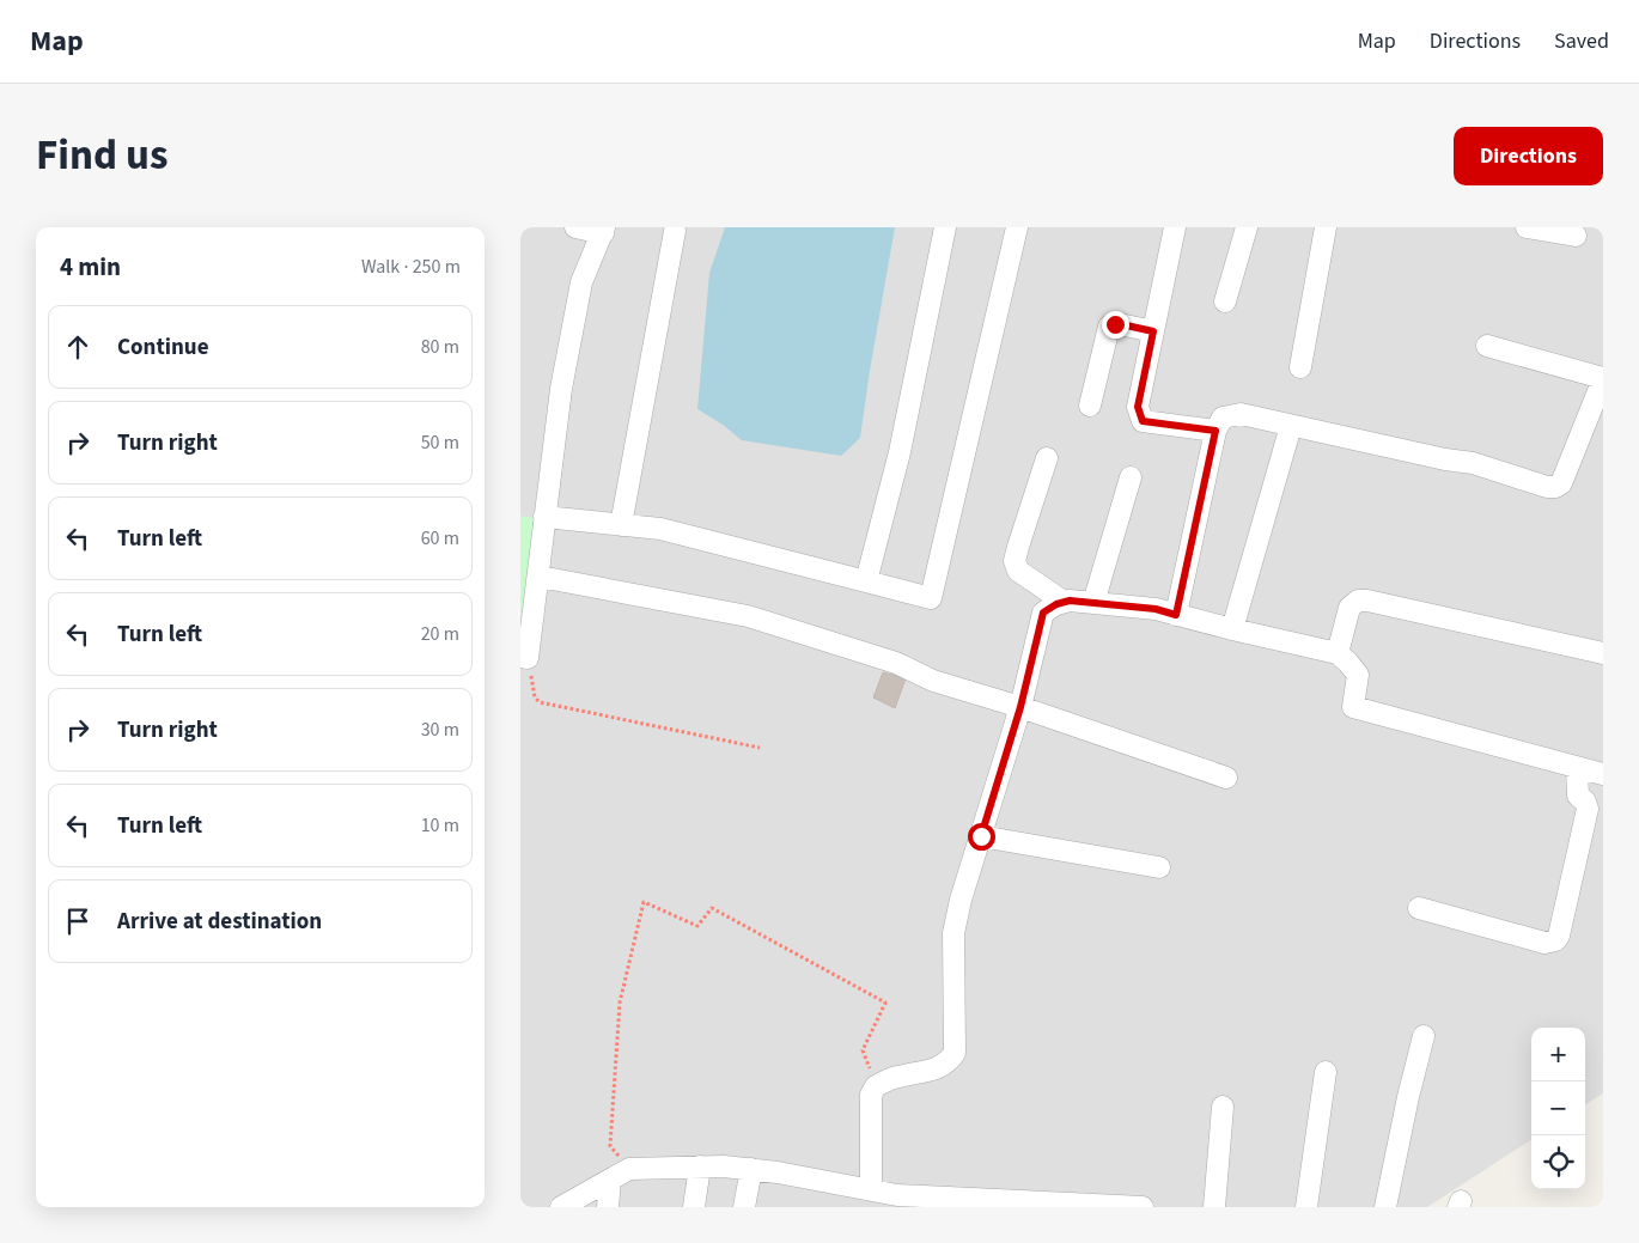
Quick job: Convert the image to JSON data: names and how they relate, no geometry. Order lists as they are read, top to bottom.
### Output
{
  "page": {
    "header": "Map",
    "nav": ["Map", "Directions", "Saved"],
    "title": "Find us",
    "buttons": "Directions",
    "heading": ["4 min", "Walk · 250 m"],
    "list": [
      ["Continue", "80 m"],
      ["Turn right", "50 m"],
      ["Turn left", "60 m"],
      ["Turn left", "20 m"],
      ["Turn right", "30 m"],
      ["Turn left", "10 m"],
      "Arrive at destination"
    ],
    "map_buttons": ["+", "−"]
  }
}
